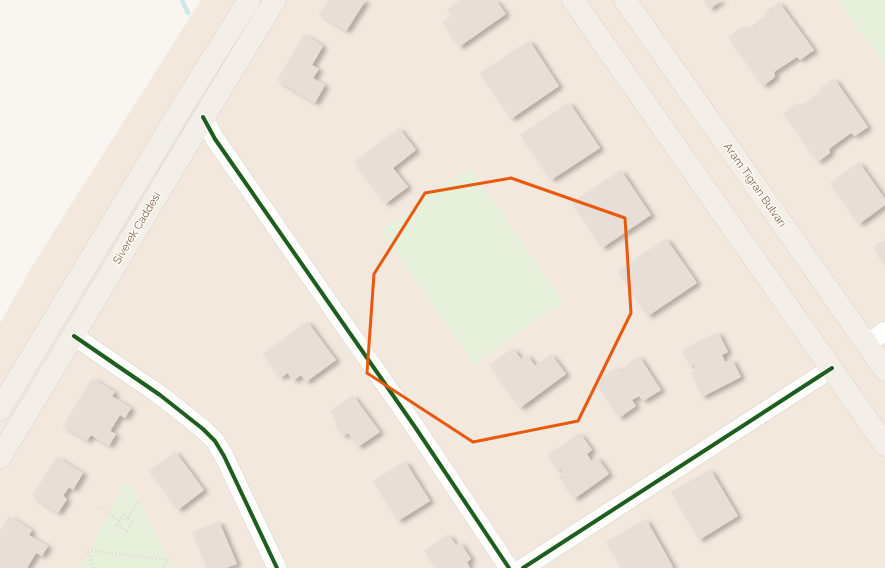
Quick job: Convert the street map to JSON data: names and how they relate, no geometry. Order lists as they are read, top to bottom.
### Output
{
  "streets": {
    "main road": ["Aram Tigran Bulvarı", "Siverek Caddesi"]
  }
}
